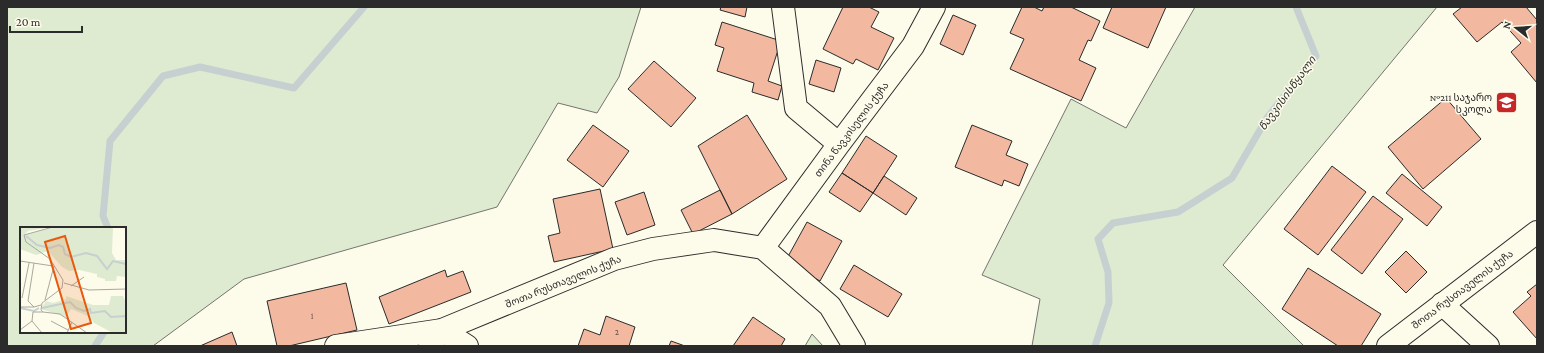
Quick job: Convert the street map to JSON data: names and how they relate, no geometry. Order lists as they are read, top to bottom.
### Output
{
  "streets": {
    "street": ["თინა წავკისელის ქუჩა", "შოთა რუსთაველის ქუჩა"]
  },
  "crossings": [
    ["თინა წავკისელის ქუჩა", "შოთა რუსთაველის ქუჩა"]
  ],
  "water": ["წავკისისწყალი"],
  "places": {
    "school or university": ["№211 საჯარო სკოლა"]
  },
  "house_numbers": ["1", "2"],
  "scale_bar": "20 m",
  "north": "left"
}
